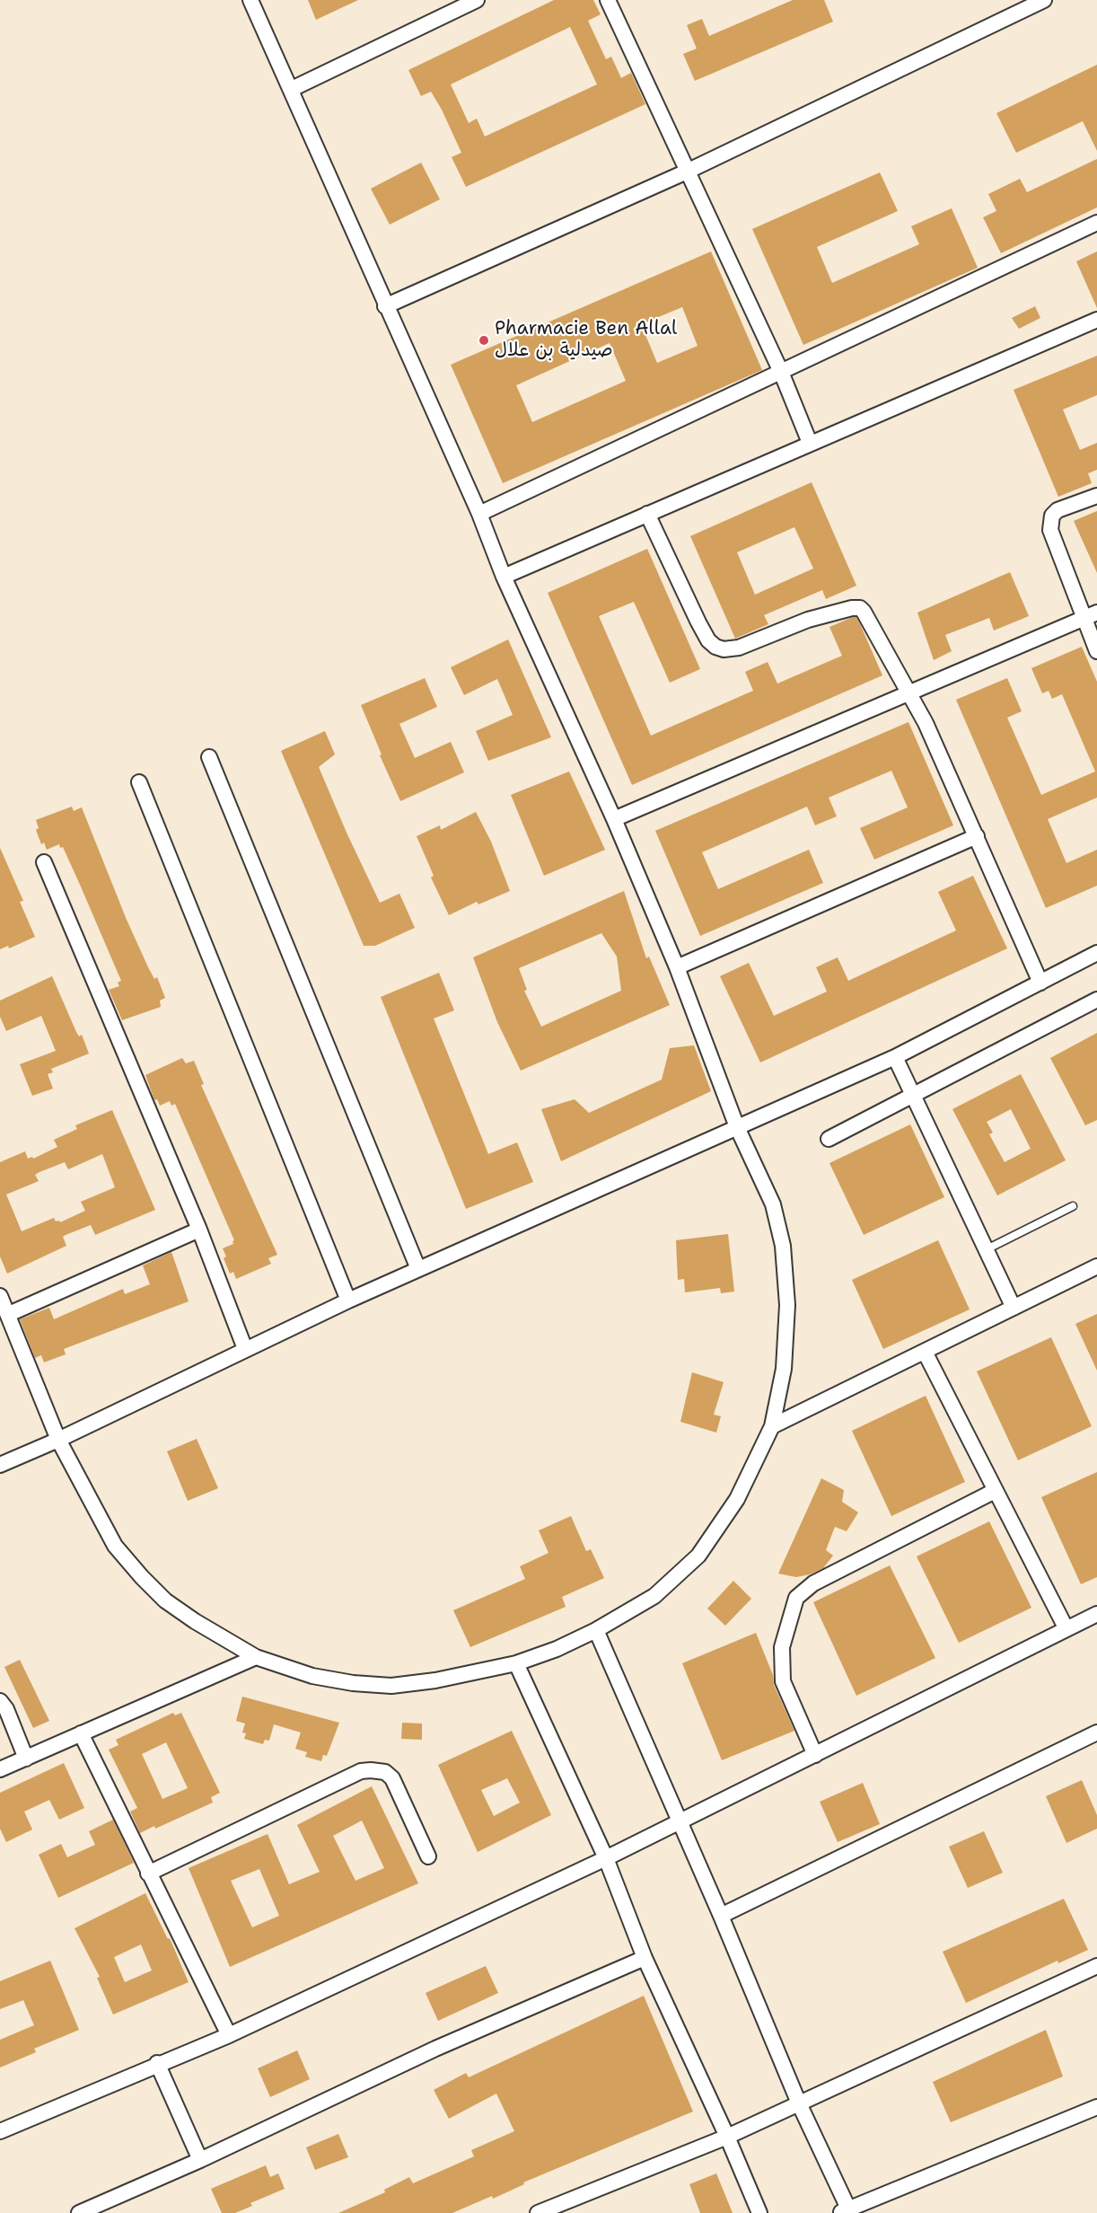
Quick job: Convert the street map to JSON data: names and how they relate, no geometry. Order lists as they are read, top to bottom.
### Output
{
  "places": ["Pharmacie Ben Allal صيدلية بن علال"]
}
